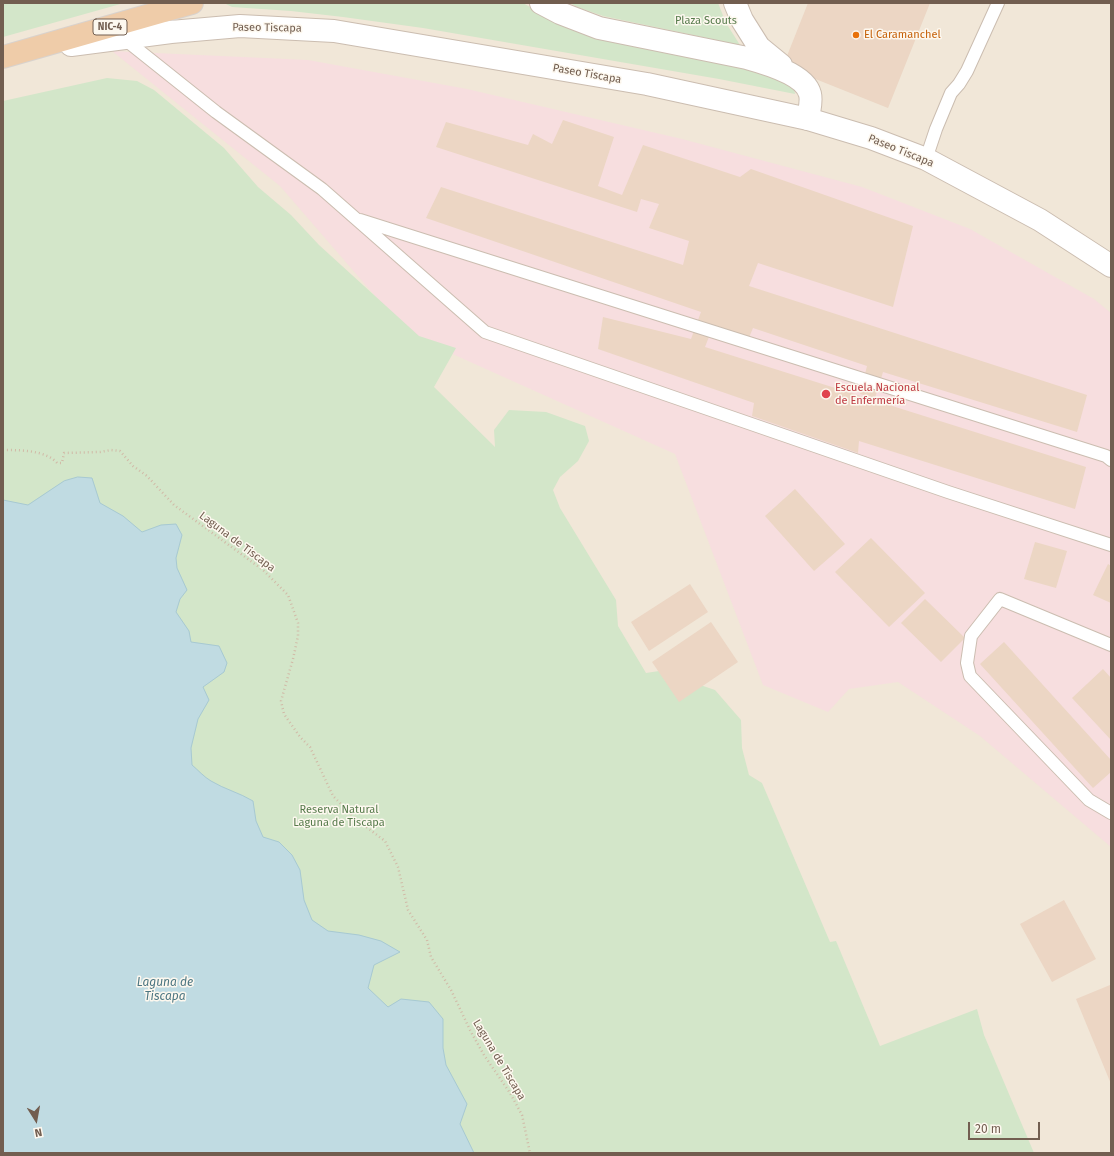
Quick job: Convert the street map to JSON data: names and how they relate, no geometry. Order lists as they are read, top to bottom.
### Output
{
  "streets": {
    "highway": ["NIC-4"],
    "street": ["Paseo Tiscapa"],
    "path": ["Laguna de Tiscapa"]
  },
  "crossings": [
    ["NIC-4", "Paseo Tiscapa"]
  ],
  "water": ["Laguna de Tiscapa"],
  "parks": ["Plaza Scouts", "Reserva Natural Laguna de Tiscapa"],
  "places": ["El Caramanchel", "Escuela Nacional de Enfermería"],
  "scale_bar": "20 m",
  "north": "bottom"
}
